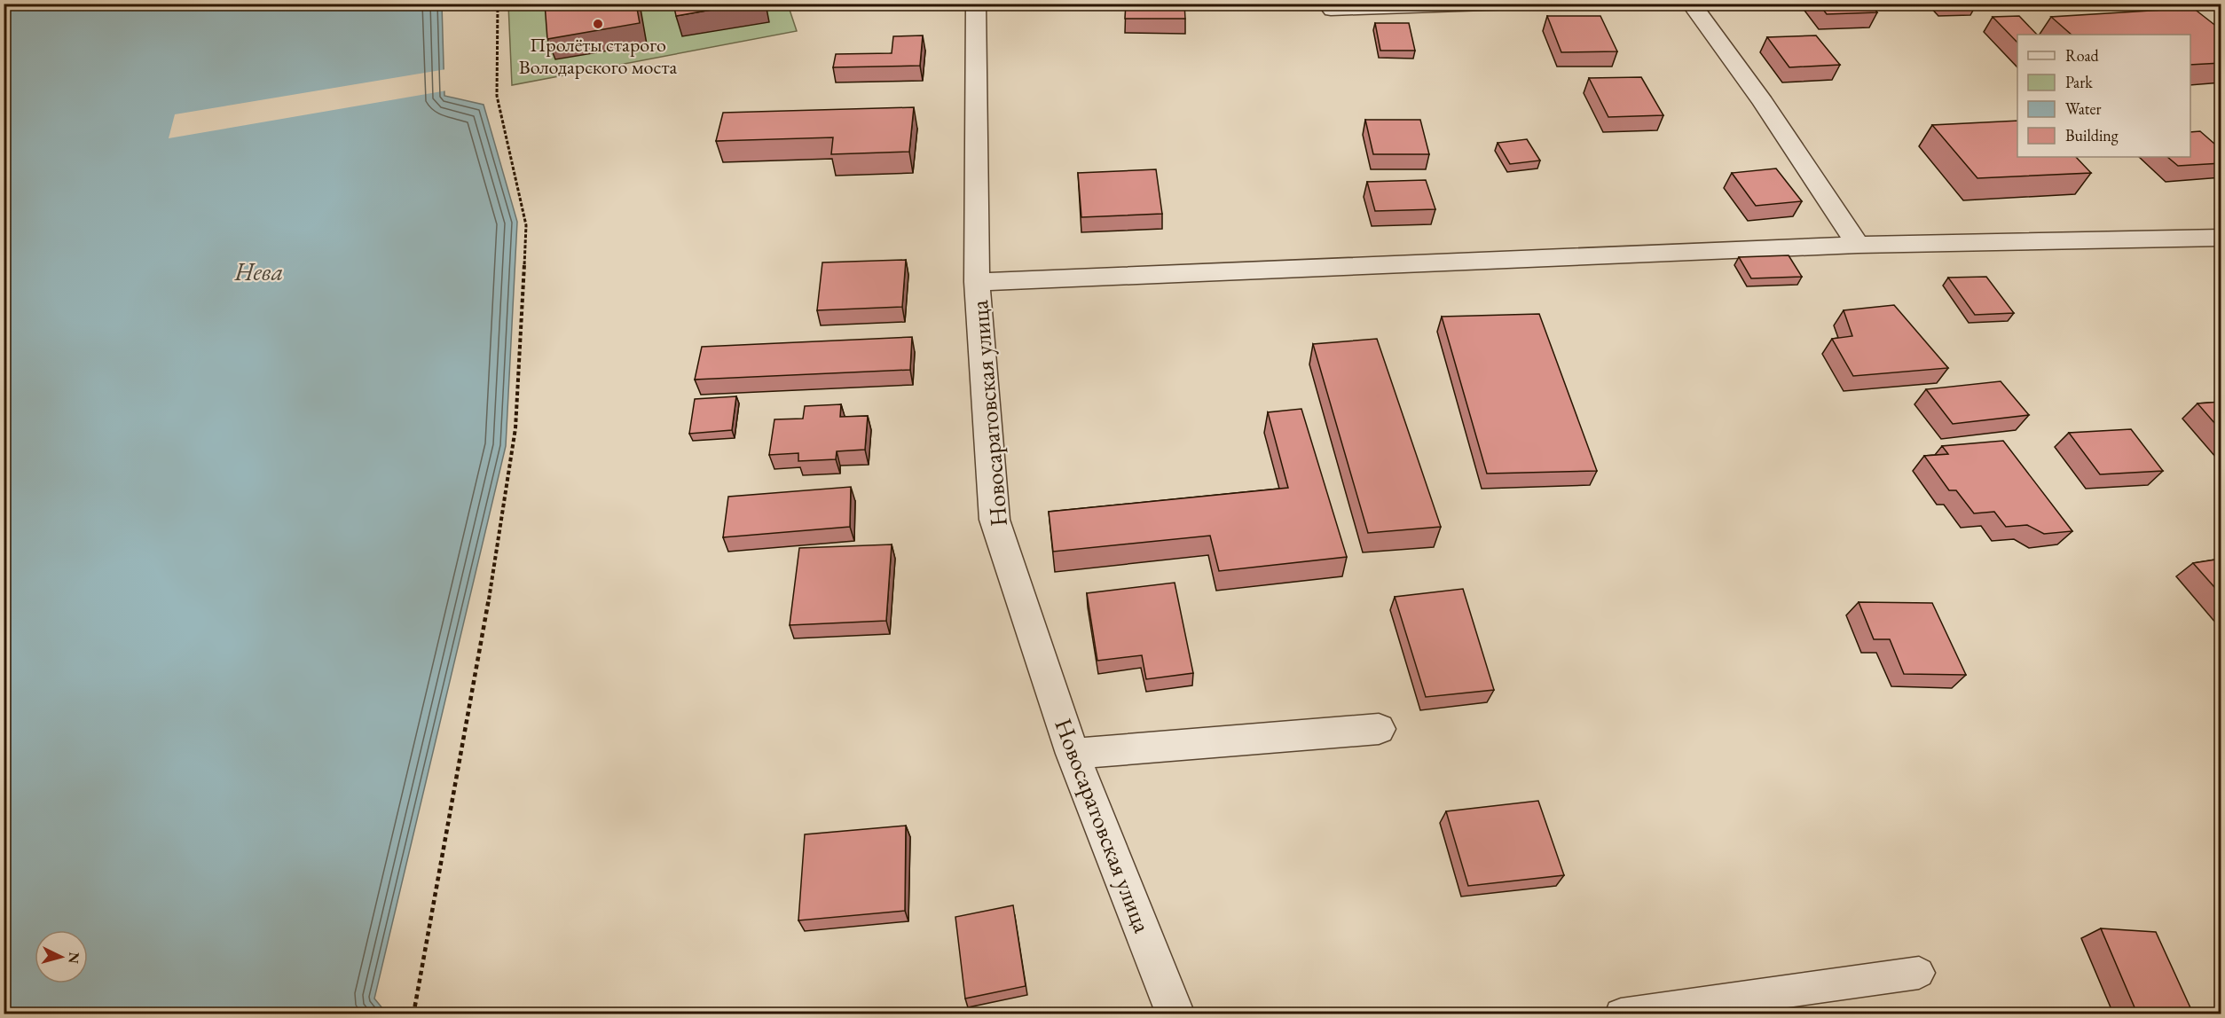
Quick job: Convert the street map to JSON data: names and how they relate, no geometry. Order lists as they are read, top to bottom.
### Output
{
  "streets": {
    "street": ["Новосаратовская улица"]
  },
  "water": ["Нева"],
  "places": ["Пролёты старого Володарского моста"],
  "legend": [
    "Road",
    "Park",
    "Water",
    "Building"
  ],
  "north": "right"
}
